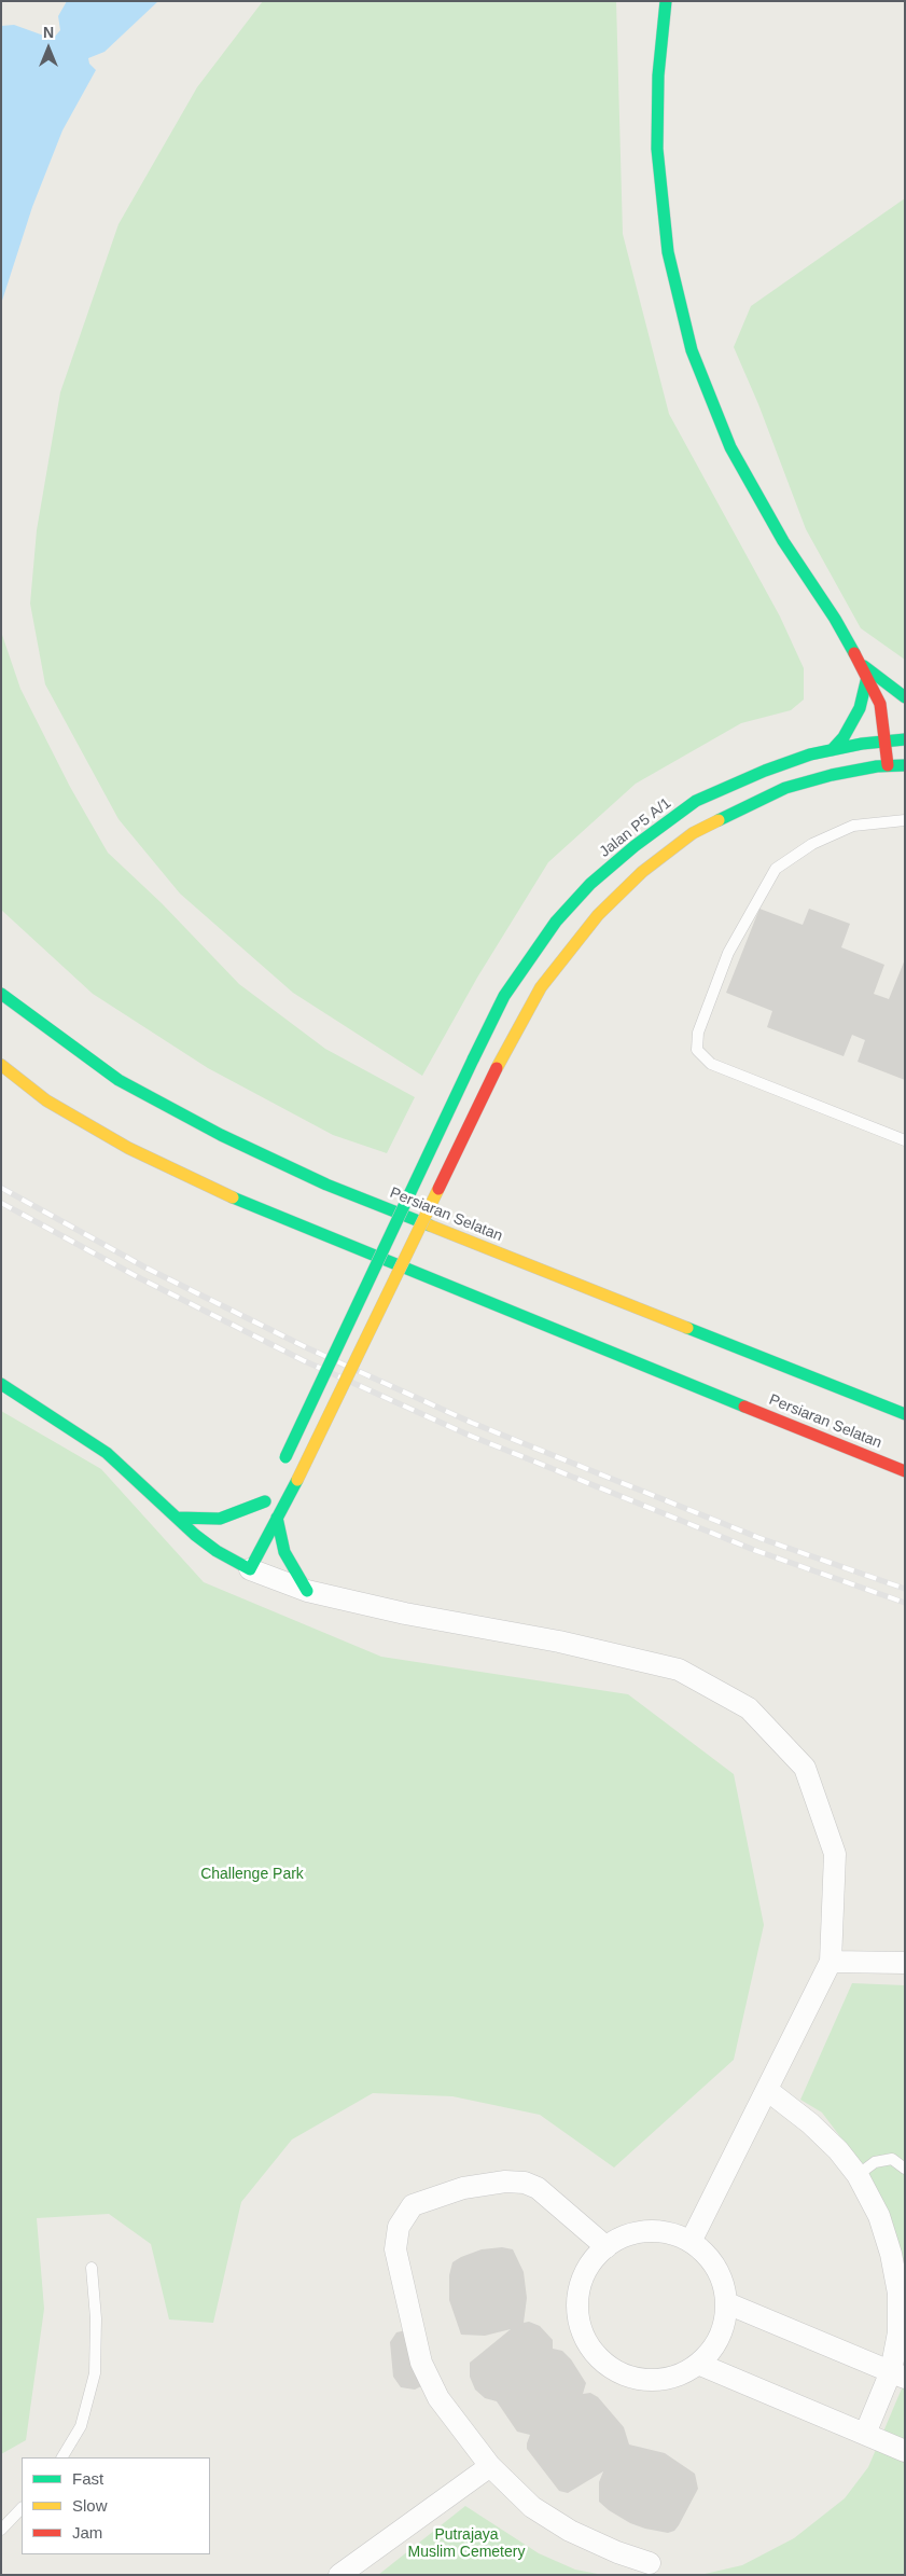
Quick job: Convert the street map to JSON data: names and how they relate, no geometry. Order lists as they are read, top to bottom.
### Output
{
  "streets": {
    "street": ["Jalan P5 A/1", "Persiaran Selatan"]
  },
  "parks": ["Challenge Park", "Putrajaya Muslim Cemetery"],
  "legend": ["Fast", "Slow", "Jam"],
  "north": "top"
}
